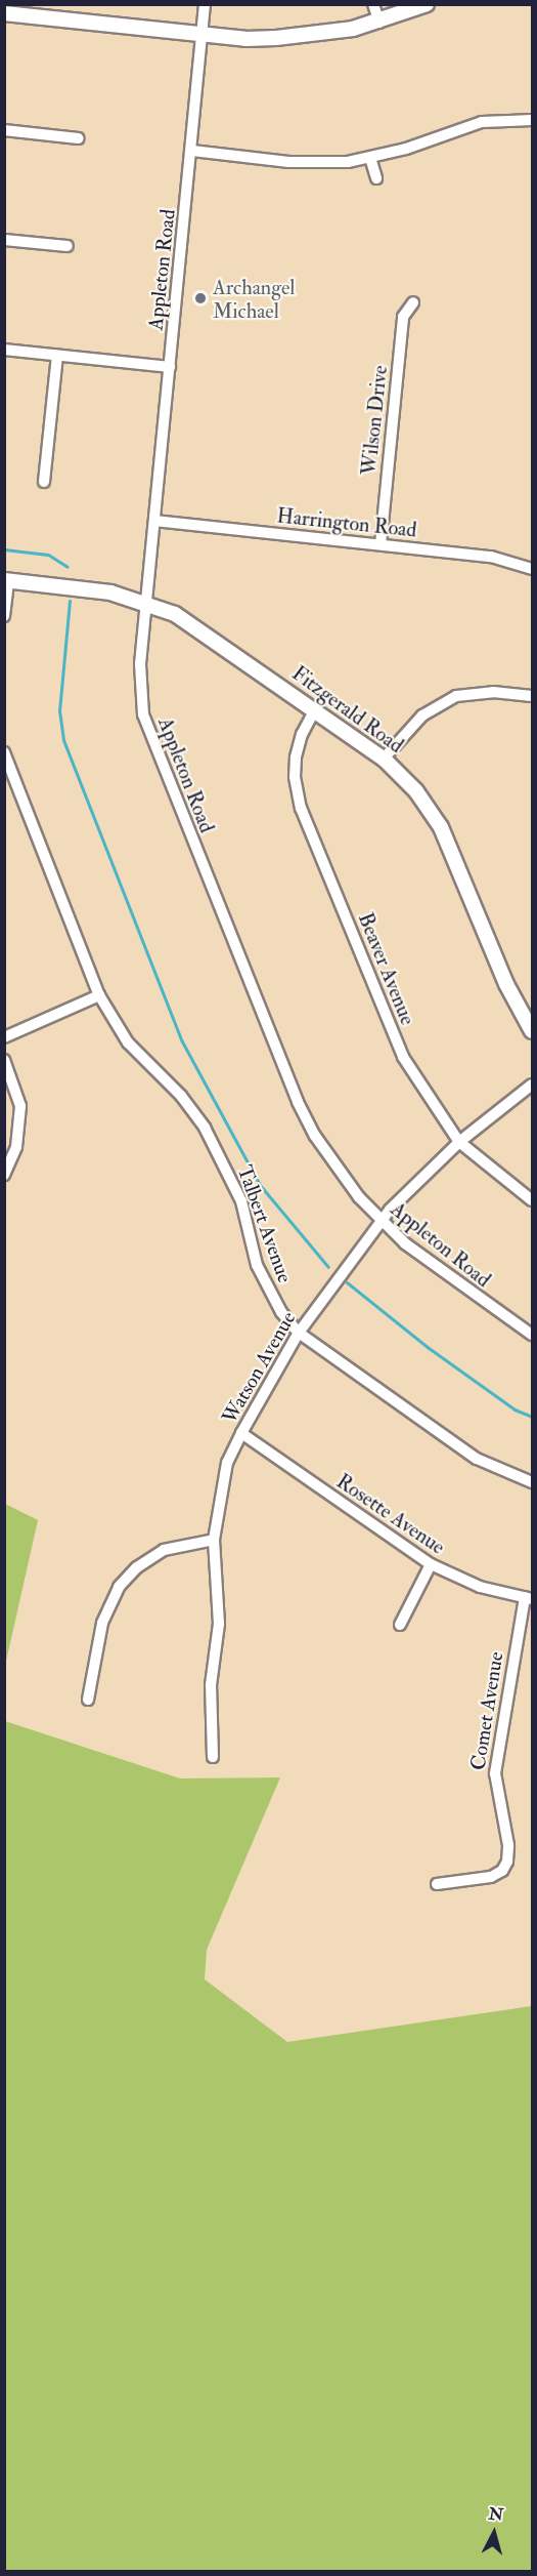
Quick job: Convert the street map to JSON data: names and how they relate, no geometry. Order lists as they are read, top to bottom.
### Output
{
  "streets": {
    "main road": ["Fitzgerald Road"],
    "street": [
      "Appleton Road",
      "Wilson Drive",
      "Harrington Road",
      "Beaver Avenue",
      "Talbert Avenue",
      "Watson Avenue",
      "Rosette Avenue",
      "Comet Avenue"
    ]
  },
  "crossings": [
    ["Appleton Road", "Harrington Road"],
    ["Appleton Road", "Fitzgerald Road"],
    ["Appleton Road", "Watson Avenue"],
    ["Wilson Drive", "Harrington Road"],
    ["Fitzgerald Road", "Beaver Avenue"],
    ["Beaver Avenue", "Watson Avenue"],
    ["Talbert Avenue", "Watson Avenue"],
    ["Watson Avenue", "Rosette Avenue"],
    ["Rosette Avenue", "Comet Avenue"]
  ],
  "places": ["Archangel Michael"],
  "north": "top"
}
